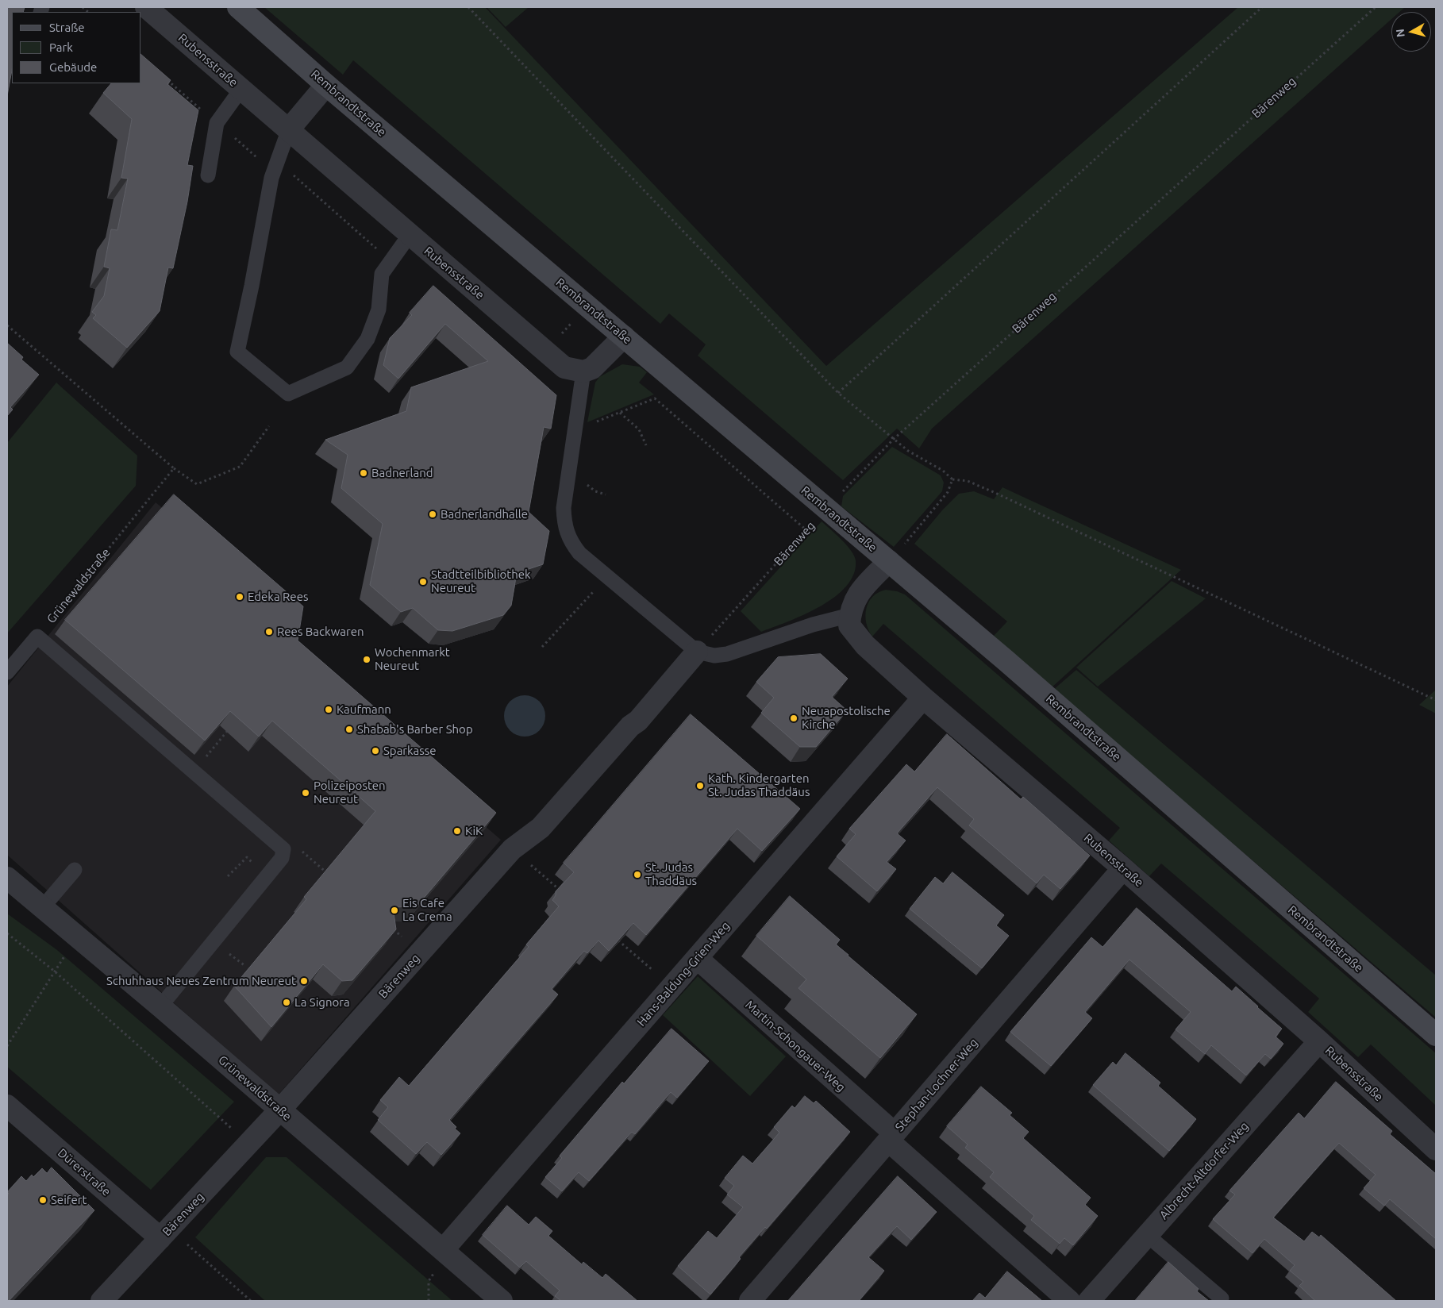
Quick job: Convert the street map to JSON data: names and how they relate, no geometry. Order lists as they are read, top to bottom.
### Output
{
  "streets": {
    "street": [
      "Rubensstraße",
      "Bärenweg",
      "Rembrandtstraße",
      "Grünewaldstraße",
      "Hans-Baldung-Grien-Weg",
      "Martin-Schongauer-Weg",
      "Stephan-Lochner-Weg",
      "Albrecht-Altdorfer-Weg",
      "Dürerstraße"
    ]
  },
  "crossings": [
    ["Rubensstraße", "Hans-Baldung-Grien-Weg"],
    ["Rubensstraße", "Stephan-Lochner-Weg"],
    ["Rubensstraße", "Albrecht-Altdorfer-Weg"],
    ["Bärenweg", "Rembrandtstraße"],
    ["Bärenweg", "Grünewaldstraße"],
    ["Bärenweg", "Dürerstraße"],
    ["Grünewaldstraße", "Hans-Baldung-Grien-Weg"],
    ["Hans-Baldung-Grien-Weg", "Martin-Schongauer-Weg"],
    ["Martin-Schongauer-Weg", "Stephan-Lochner-Weg"]
  ],
  "places": [
    "Badnerland",
    "Badnerlandhalle",
    "Stadtteilbibliothek Neureut",
    "Edeka Rees",
    "Rees Backwaren",
    "Wochenmarkt Neureut",
    "Kaufmann",
    "Neuapostolische Kirche",
    "Shabab's Barber Shop",
    "Sparkasse",
    "Kath. Kindergarten St. Judas Thaddäus",
    "Polizeiposten Neureut",
    "KiK",
    "St. Judas Thaddäus",
    "Eis Cafe La Crema",
    "Schuhhaus Neues Zentrum Neureut",
    "La Signora",
    "Seifert"
  ],
  "legend": ["Straße", "Park", "Gebäude"],
  "north": "left"
}
